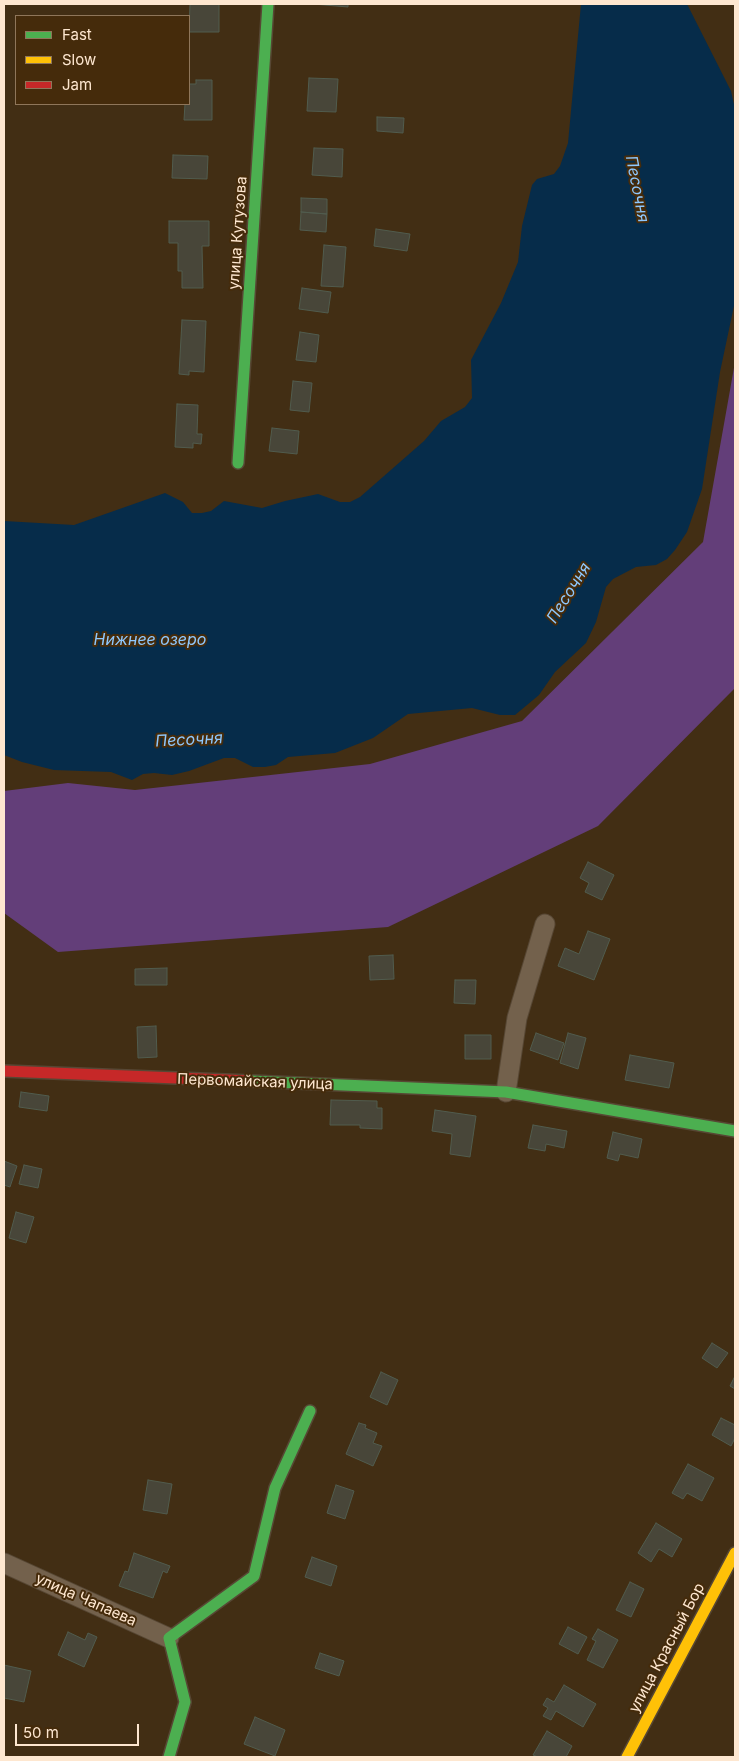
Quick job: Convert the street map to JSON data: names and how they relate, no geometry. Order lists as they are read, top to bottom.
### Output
{
  "streets": {
    "street": [
      "улица Кутузова",
      "Первомайская улица",
      "улица Чапаева",
      "улица Красный Бор"
    ]
  },
  "water": ["Песочня", "Нижнее озеро"],
  "legend": ["Fast", "Slow", "Jam"],
  "scale_bar": "50 m"
}
